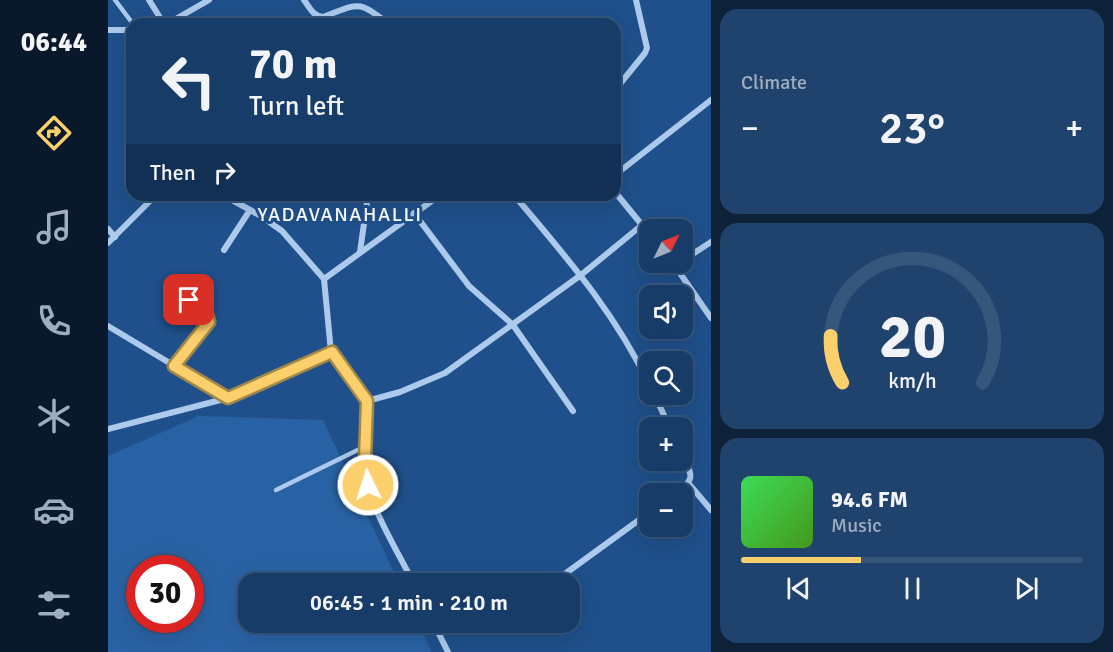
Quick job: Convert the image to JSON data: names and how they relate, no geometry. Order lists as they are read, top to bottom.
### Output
{
  "districts": ["YADAVANAHALLI"],
  "north": "top right",
  "page": {
    "tabs": "06:44",
    "tile": "Climate",
    "turn": ["70 m", "Turn left"],
    "heat": ["−", "23°", "+"],
    "then": "Then",
    "map_buttons": ["+", "−"],
    "song": ["94.6 FM", "Music"],
    "limit": "30",
    "trip": "06:45 · 1 min · 210 m",
    "gauge": ["20", "km/h"]
  }
}
